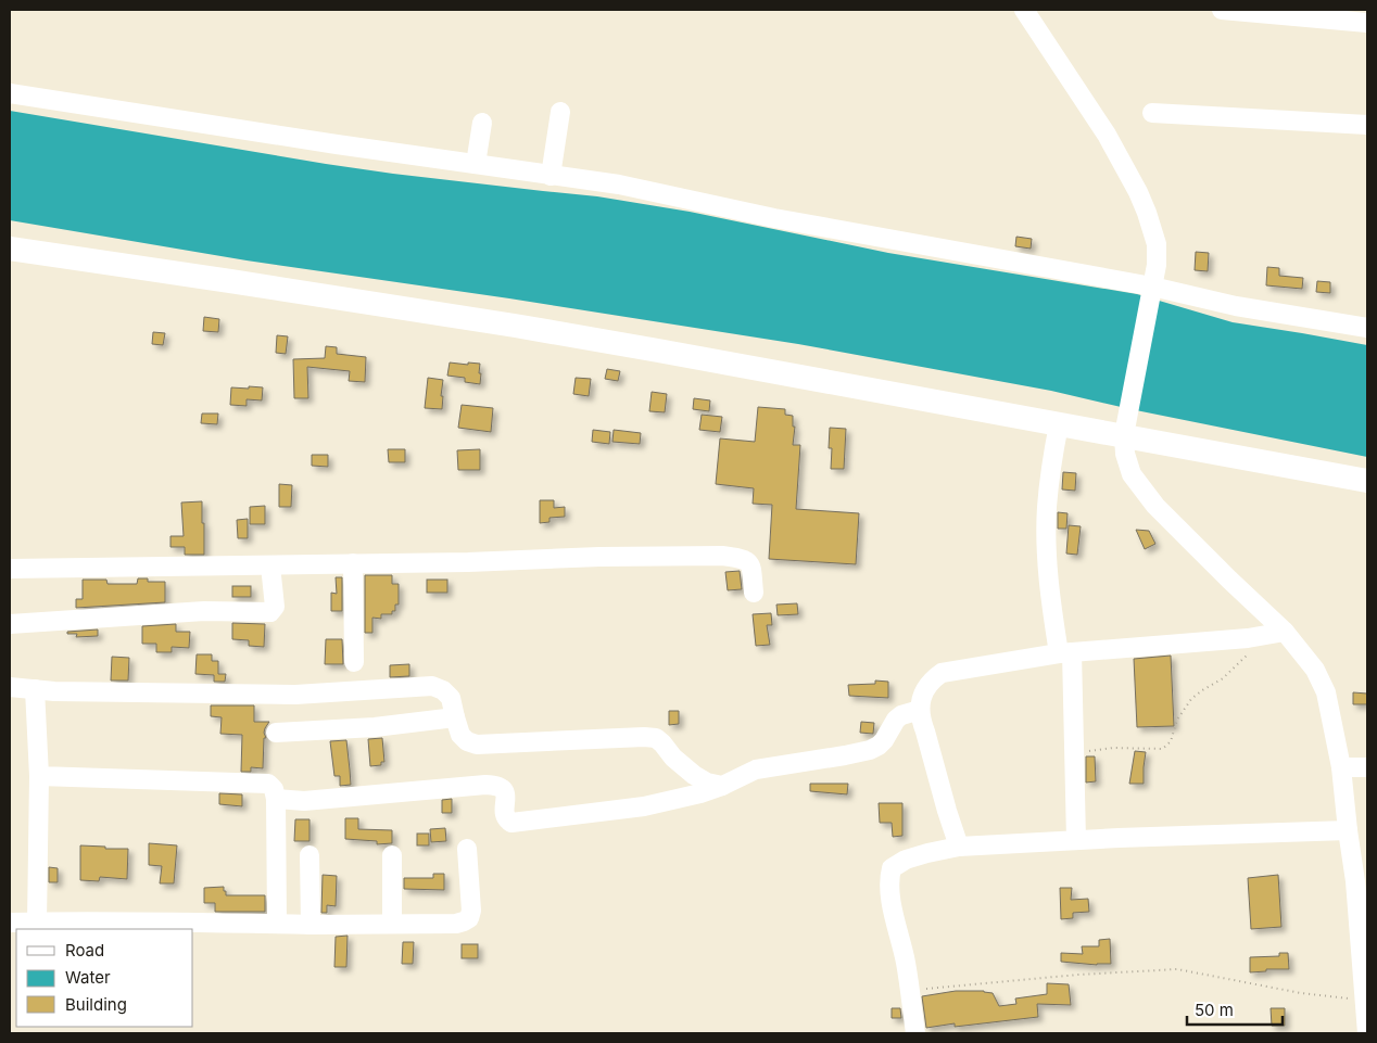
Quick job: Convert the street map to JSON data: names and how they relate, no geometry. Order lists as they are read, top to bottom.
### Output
{
  "legend": ["Road", "Water", "Building"],
  "scale_bar": "50 m"
}
